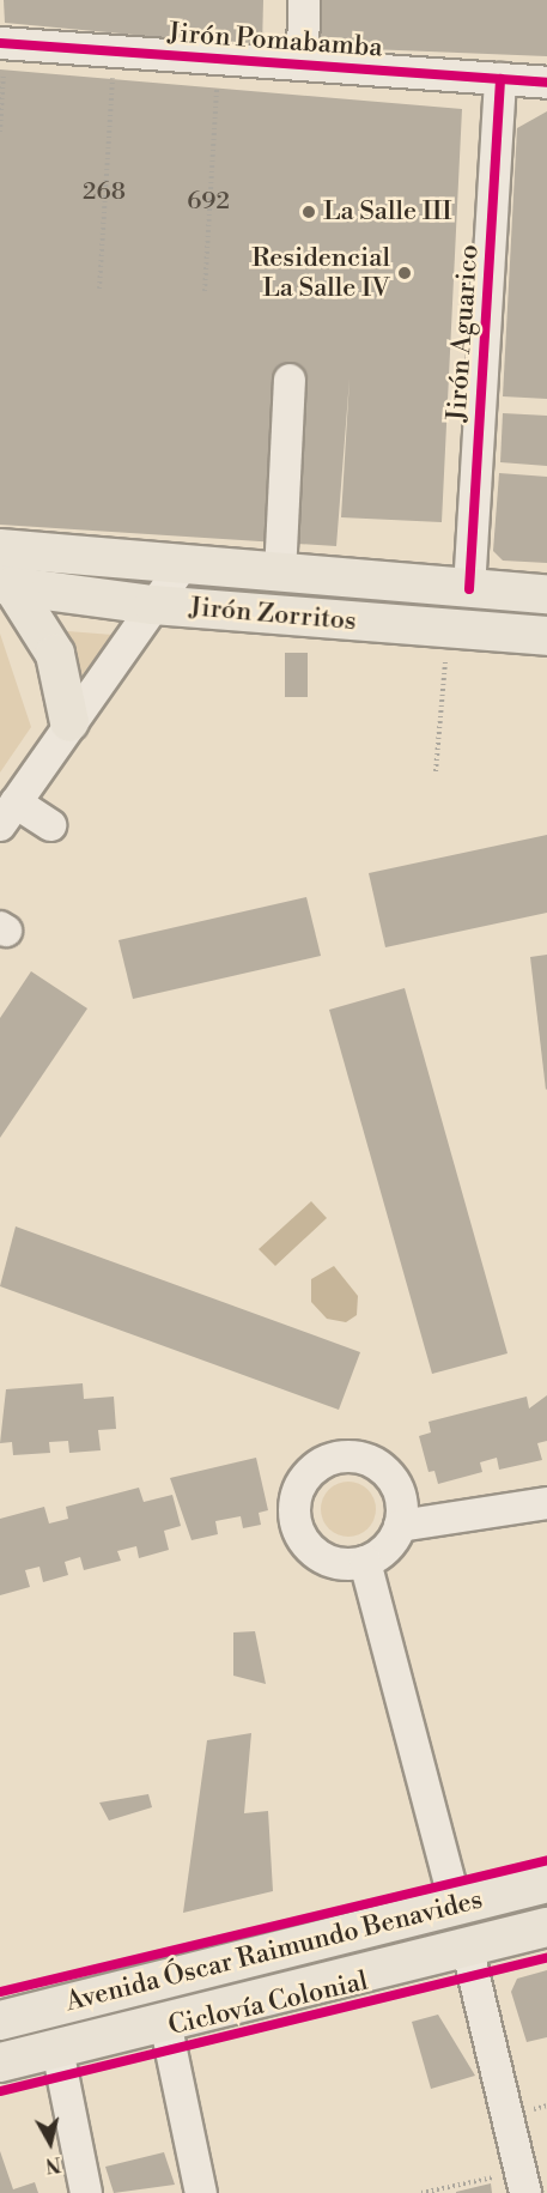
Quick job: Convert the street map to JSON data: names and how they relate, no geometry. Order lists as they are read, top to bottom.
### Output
{
  "streets": {
    "main road": ["Jirón Zorritos", "Avenida Óscar Raimundo Benavides"],
    "street": ["Jirón Pomabamba", "Jirón Aguarico"],
    "cycle path": ["Ciclovía Colonial"]
  },
  "crossings": [
    ["Jirón Pomabamba", "Jirón Aguarico"],
    ["Jirón Aguarico", "Jirón Zorritos"]
  ],
  "places": ["La Salle III", "Residencial La Salle IV"],
  "house_numbers": ["268", "692"],
  "north": "bottom"
}
